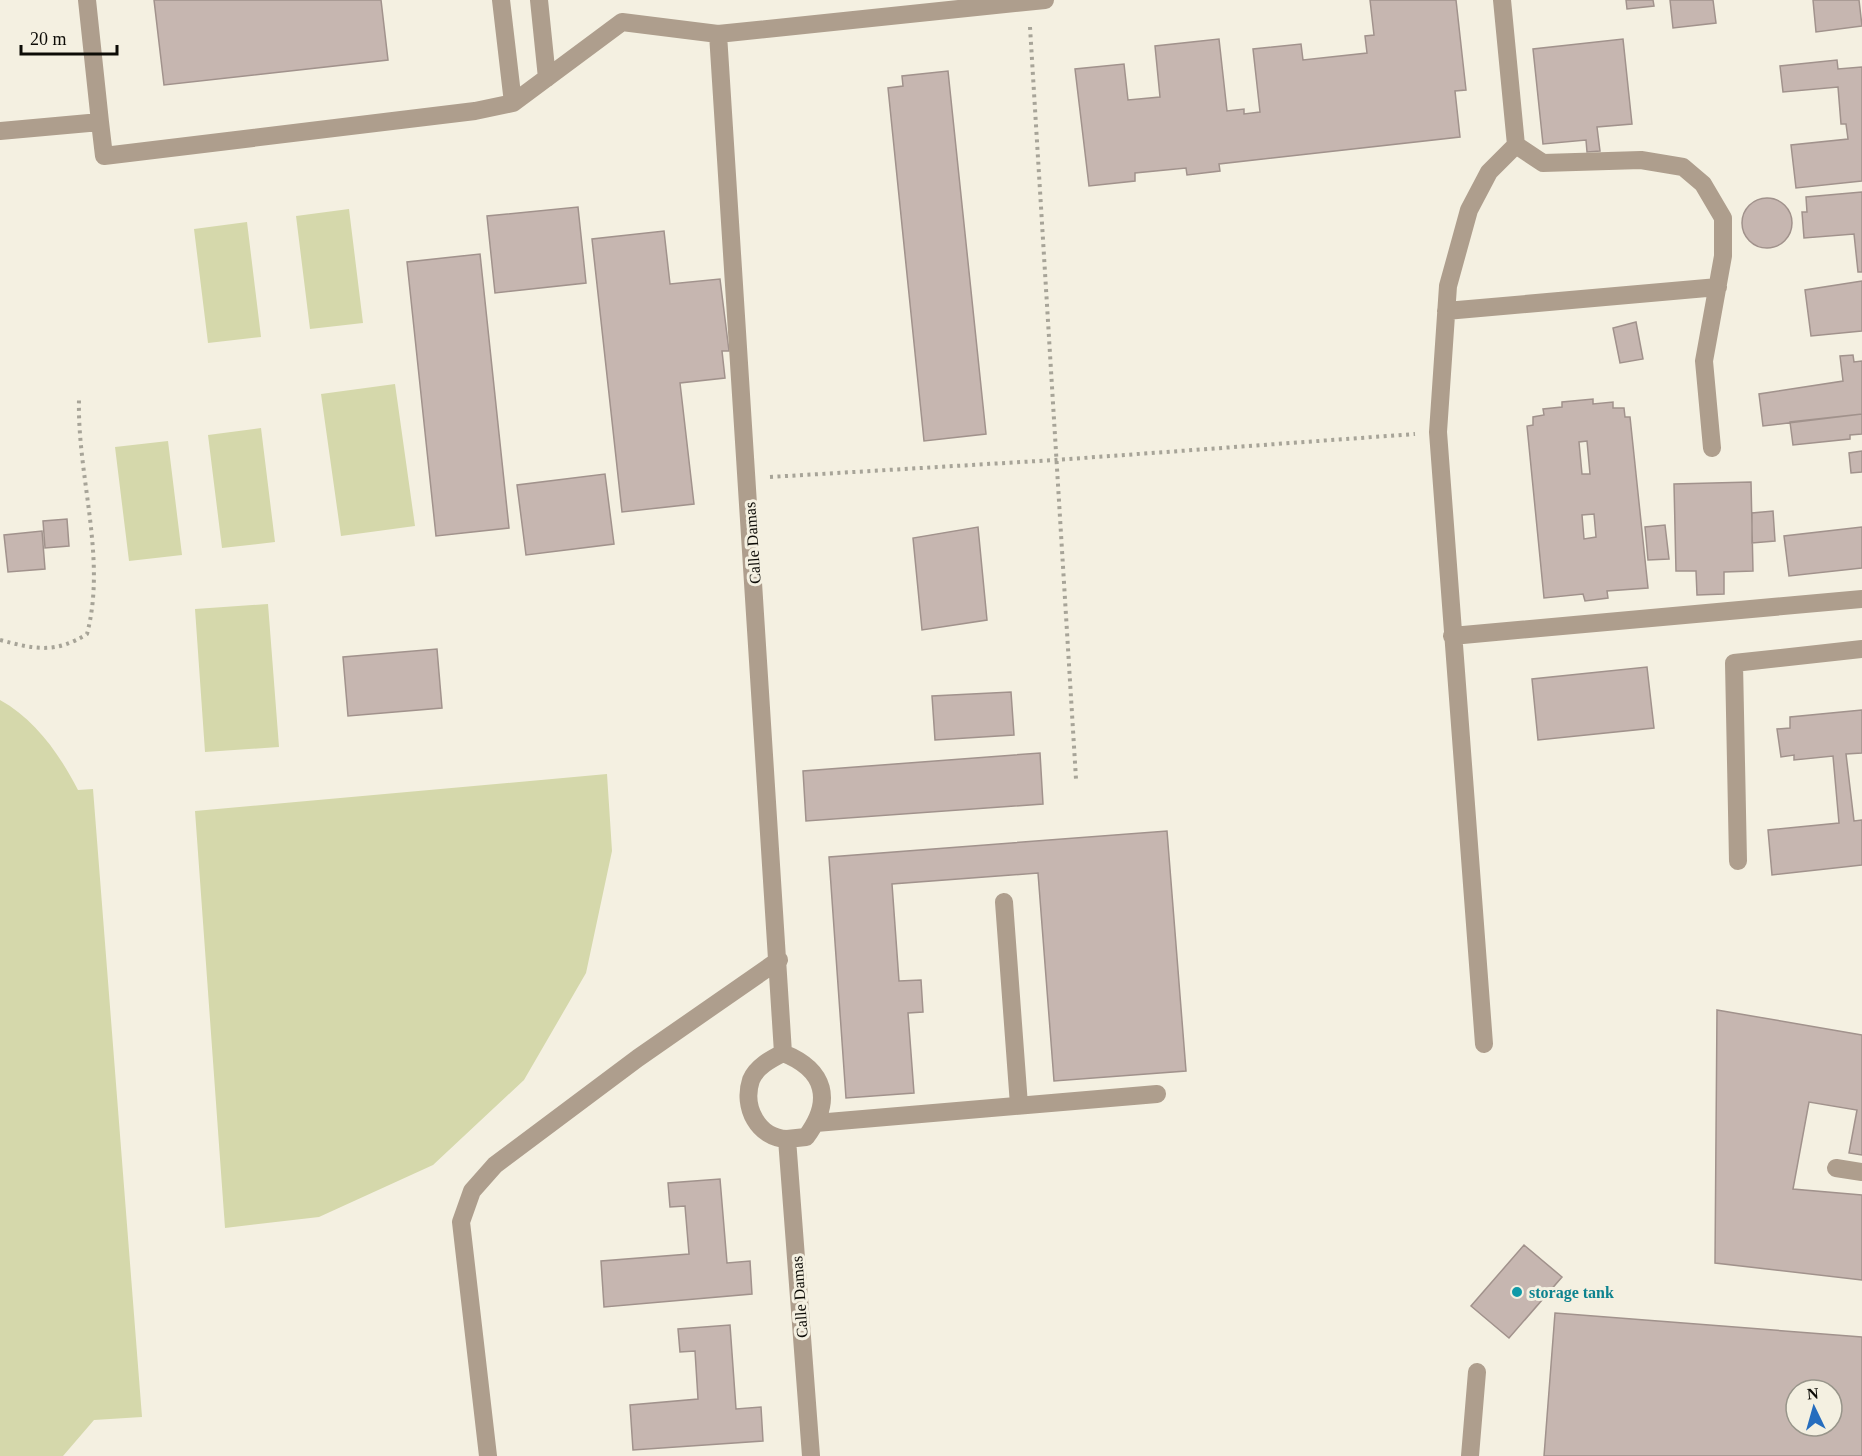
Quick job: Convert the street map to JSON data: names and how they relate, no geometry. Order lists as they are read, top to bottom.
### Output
{
  "streets": {
    "street": ["Calle Damas"]
  },
  "places": ["storage tank"],
  "scale_bar": "20 m",
  "north": "top"
}
